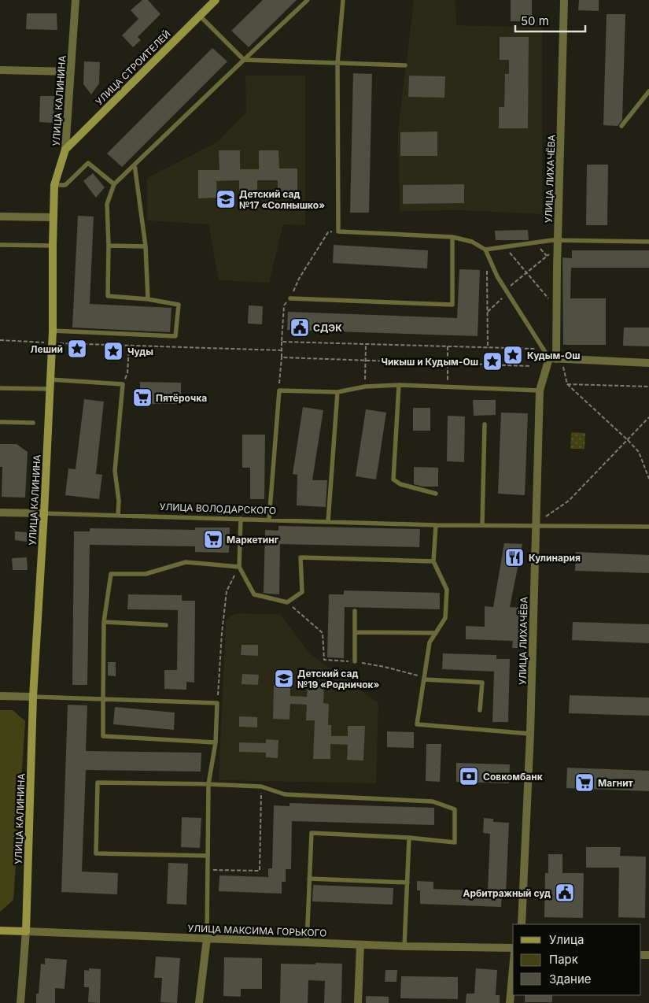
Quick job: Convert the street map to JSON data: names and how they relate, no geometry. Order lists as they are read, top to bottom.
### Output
{
  "streets": {
    "main road": ["УЛИЦА СТРОИТЕЛЕЙ", "УЛИЦА КАЛИНИНА", "УЛИЦА МАКСИМА ГОРЬКОГО"],
    "street": ["УЛИЦА ЛИХАЧЁВА", "УЛИЦА ВОЛОДАРСКОГО"]
  },
  "crossings": [
    ["УЛИЦА СТРОИТЕЛЕЙ", "УЛИЦА КАЛИНИНА"],
    ["УЛИЦА КАЛИНИНА", "УЛИЦА ВОЛОДАРСКОГО"],
    ["УЛИЦА КАЛИНИНА", "УЛИЦА МАКСИМА ГОРЬКОГО"],
    ["УЛИЦА ЛИХАЧЁВА", "УЛИЦА ВОЛОДАРСКОГО"]
  ],
  "places": {
    "school or university": ["Детский сад №17 «Солнышко»", "Детский сад №19 «Родничок»"],
    "public building": ["СДЭК", "Арбитражный суд"],
    "place": [
      "Леший",
      "Чуды",
      "Кудым-Ош",
      "Чикыш и Кудым-Ош"
    ],
    "supermarket": ["Пятёрочка", "Маркетинг", "Магнит"],
    "restaurant": ["Кулинария"],
    "bank": ["Совкомбанк"]
  },
  "legend": ["Улица", "Парк", "Здание"],
  "scale_bar": "50 m"
}
